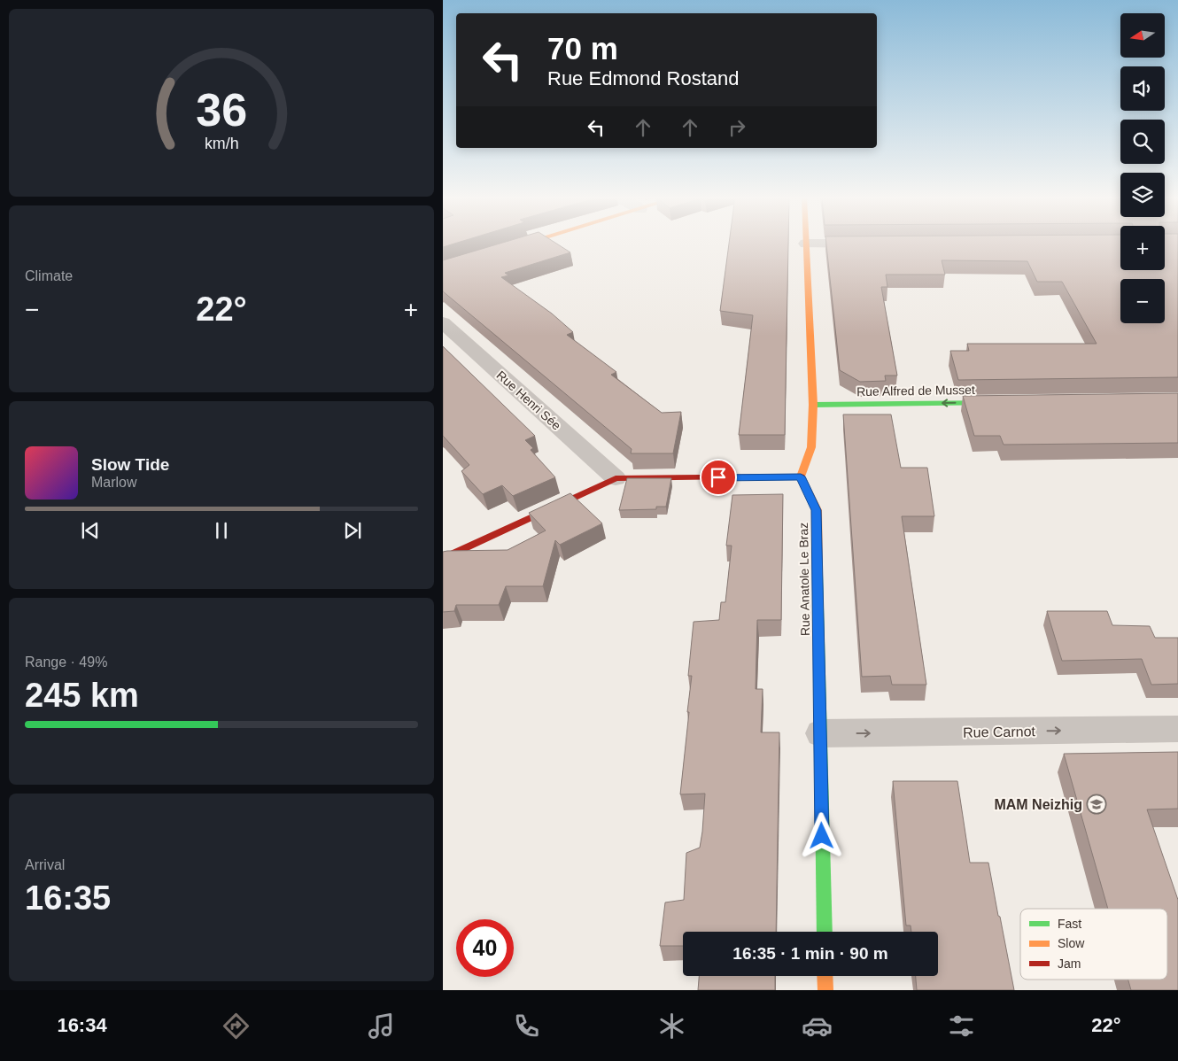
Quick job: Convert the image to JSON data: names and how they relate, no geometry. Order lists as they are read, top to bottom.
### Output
{
  "streets": {
    "street": [
      "Rue Alfred de Musset",
      "Rue Henri Sée",
      "Rue Anatole Le Braz",
      "Rue Carnot"
    ]
  },
  "crossings": [
    ["Rue Anatole Le Braz", "Rue Carnot"]
  ],
  "one_way": ["Rue Alfred de Musset", "Rue Carnot"],
  "places": {
    "school or university": ["MAM Neizhig"]
  },
  "legend": ["Fast", "Slow", "Jam"],
  "north": "left",
  "page": {
    "map_buttons": ["+", "−"],
    "turn": ["70 m", "Rue Edmond Rostand"],
    "tile": [
      "Climate",
      ["Range · 49%", "245 km"],
      ["Arrival", "16:35"]
    ],
    "heat": ["−", "22°", "+"],
    "song": ["Slow Tide", "Marlow"],
    "limit": "40",
    "trip": "16:35 · 1 min · 90 m",
    "tabs": ["16:34", "22°"],
    "gauge": ["36", "km/h"]
  }
}
